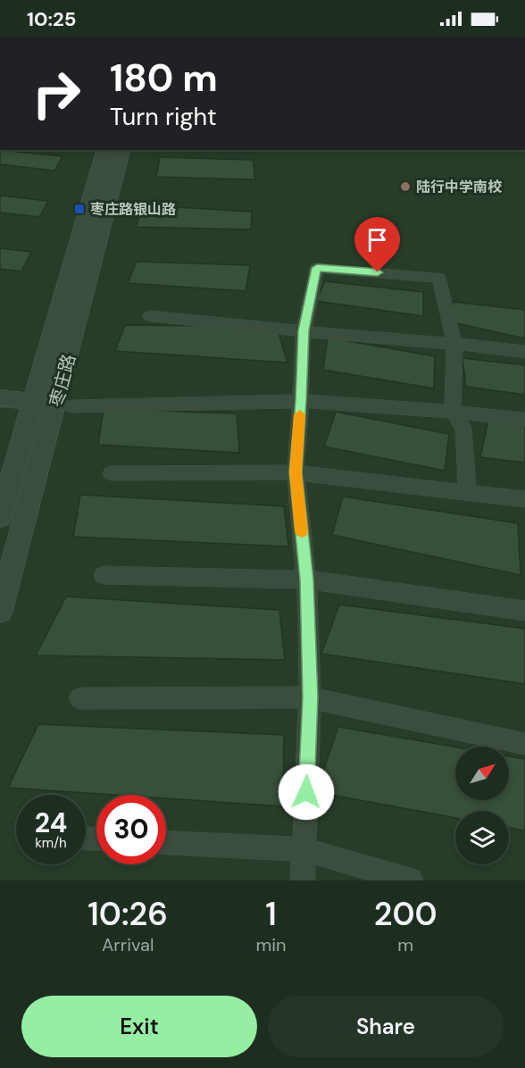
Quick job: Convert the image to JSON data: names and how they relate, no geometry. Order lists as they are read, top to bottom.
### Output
{
  "streets": {
    "street": ["枣庄路"]
  },
  "places": {
    "other": ["陆行中学南校"],
    "transit": ["枣庄路银山路"]
  },
  "north": "top right",
  "page": {
    "status": "10:25",
    "turn": ["180 m", "Turn right"],
    "speed": "24 km/h",
    "limit": "30",
    "eta": [
      "10:26",
      "Arrival",
      "1",
      "min",
      "200",
      "m"
    ],
    "buttons": ["Exit", "Share"]
  }
}
